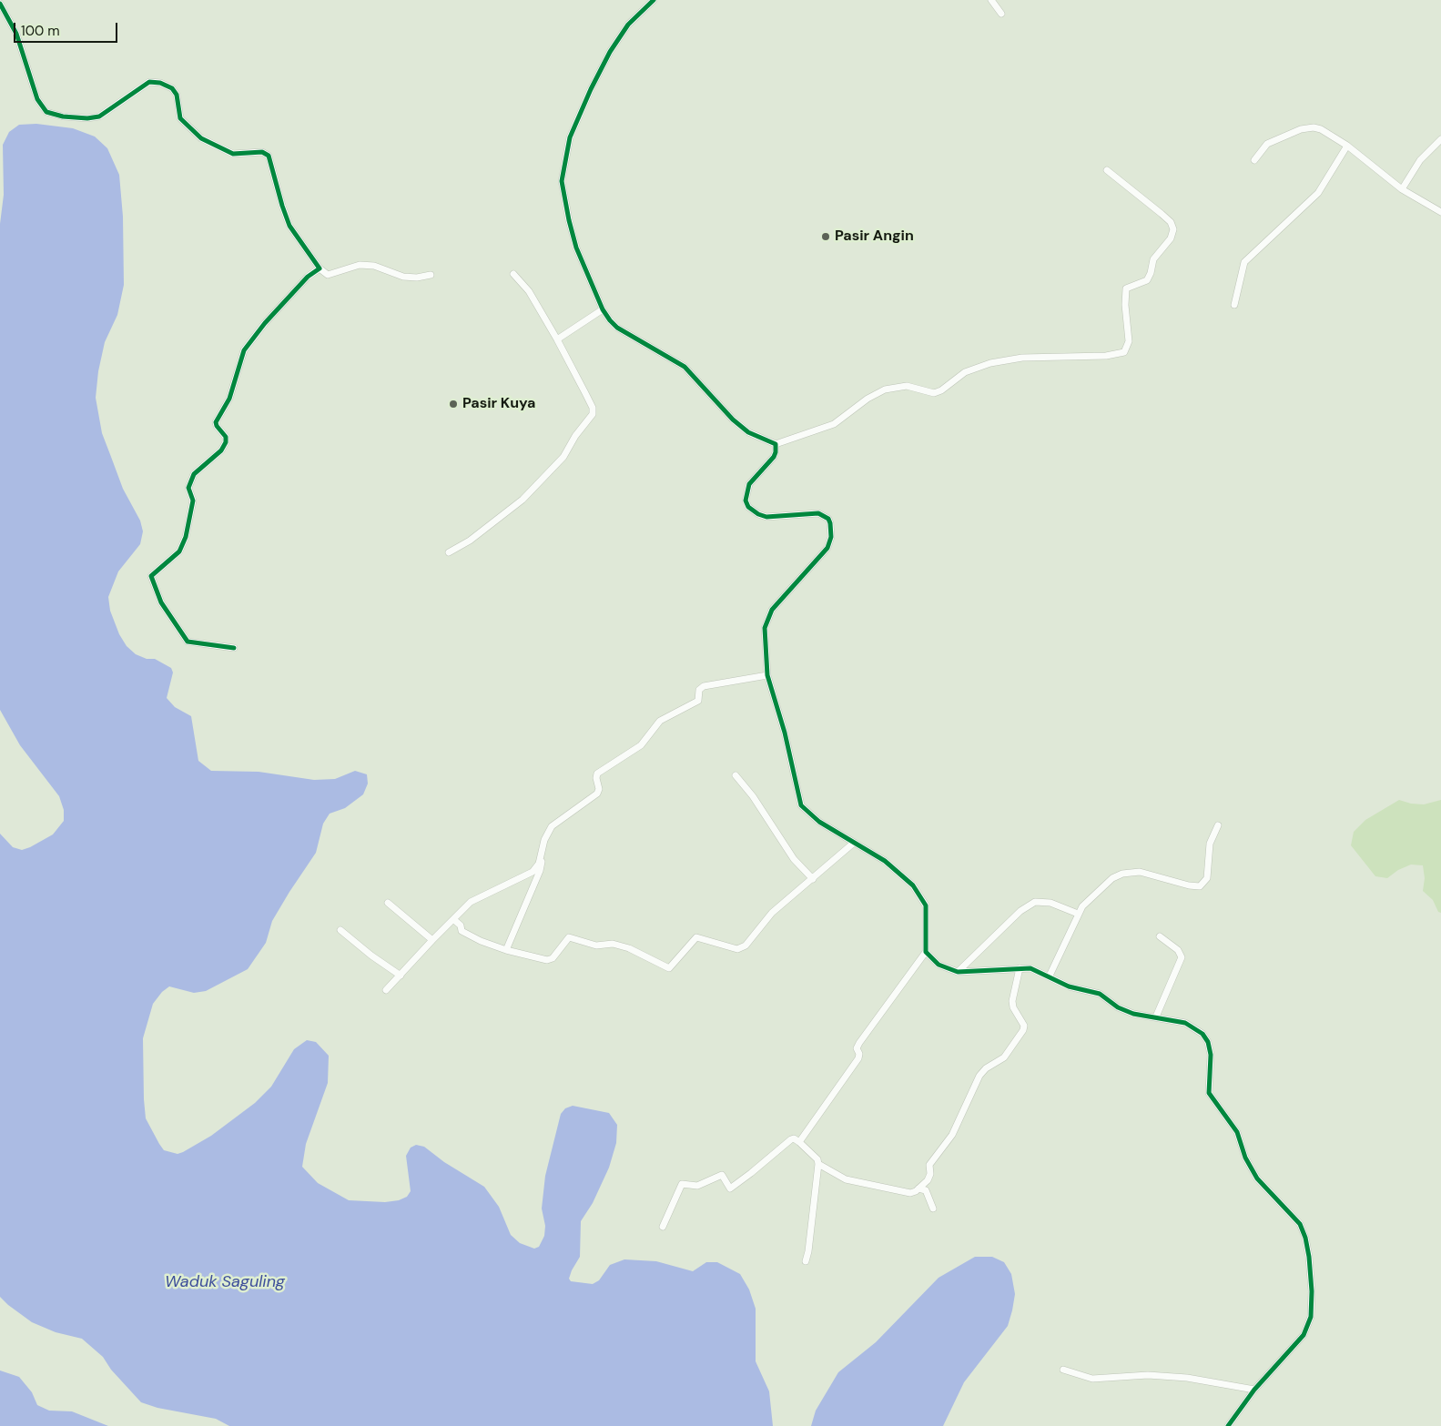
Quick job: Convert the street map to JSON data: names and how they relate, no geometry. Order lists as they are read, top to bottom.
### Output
{
  "water": ["Waduk Saguling"],
  "places": ["Pasir Angin", "Pasir Kuya"],
  "scale_bar": "100 m"
}
